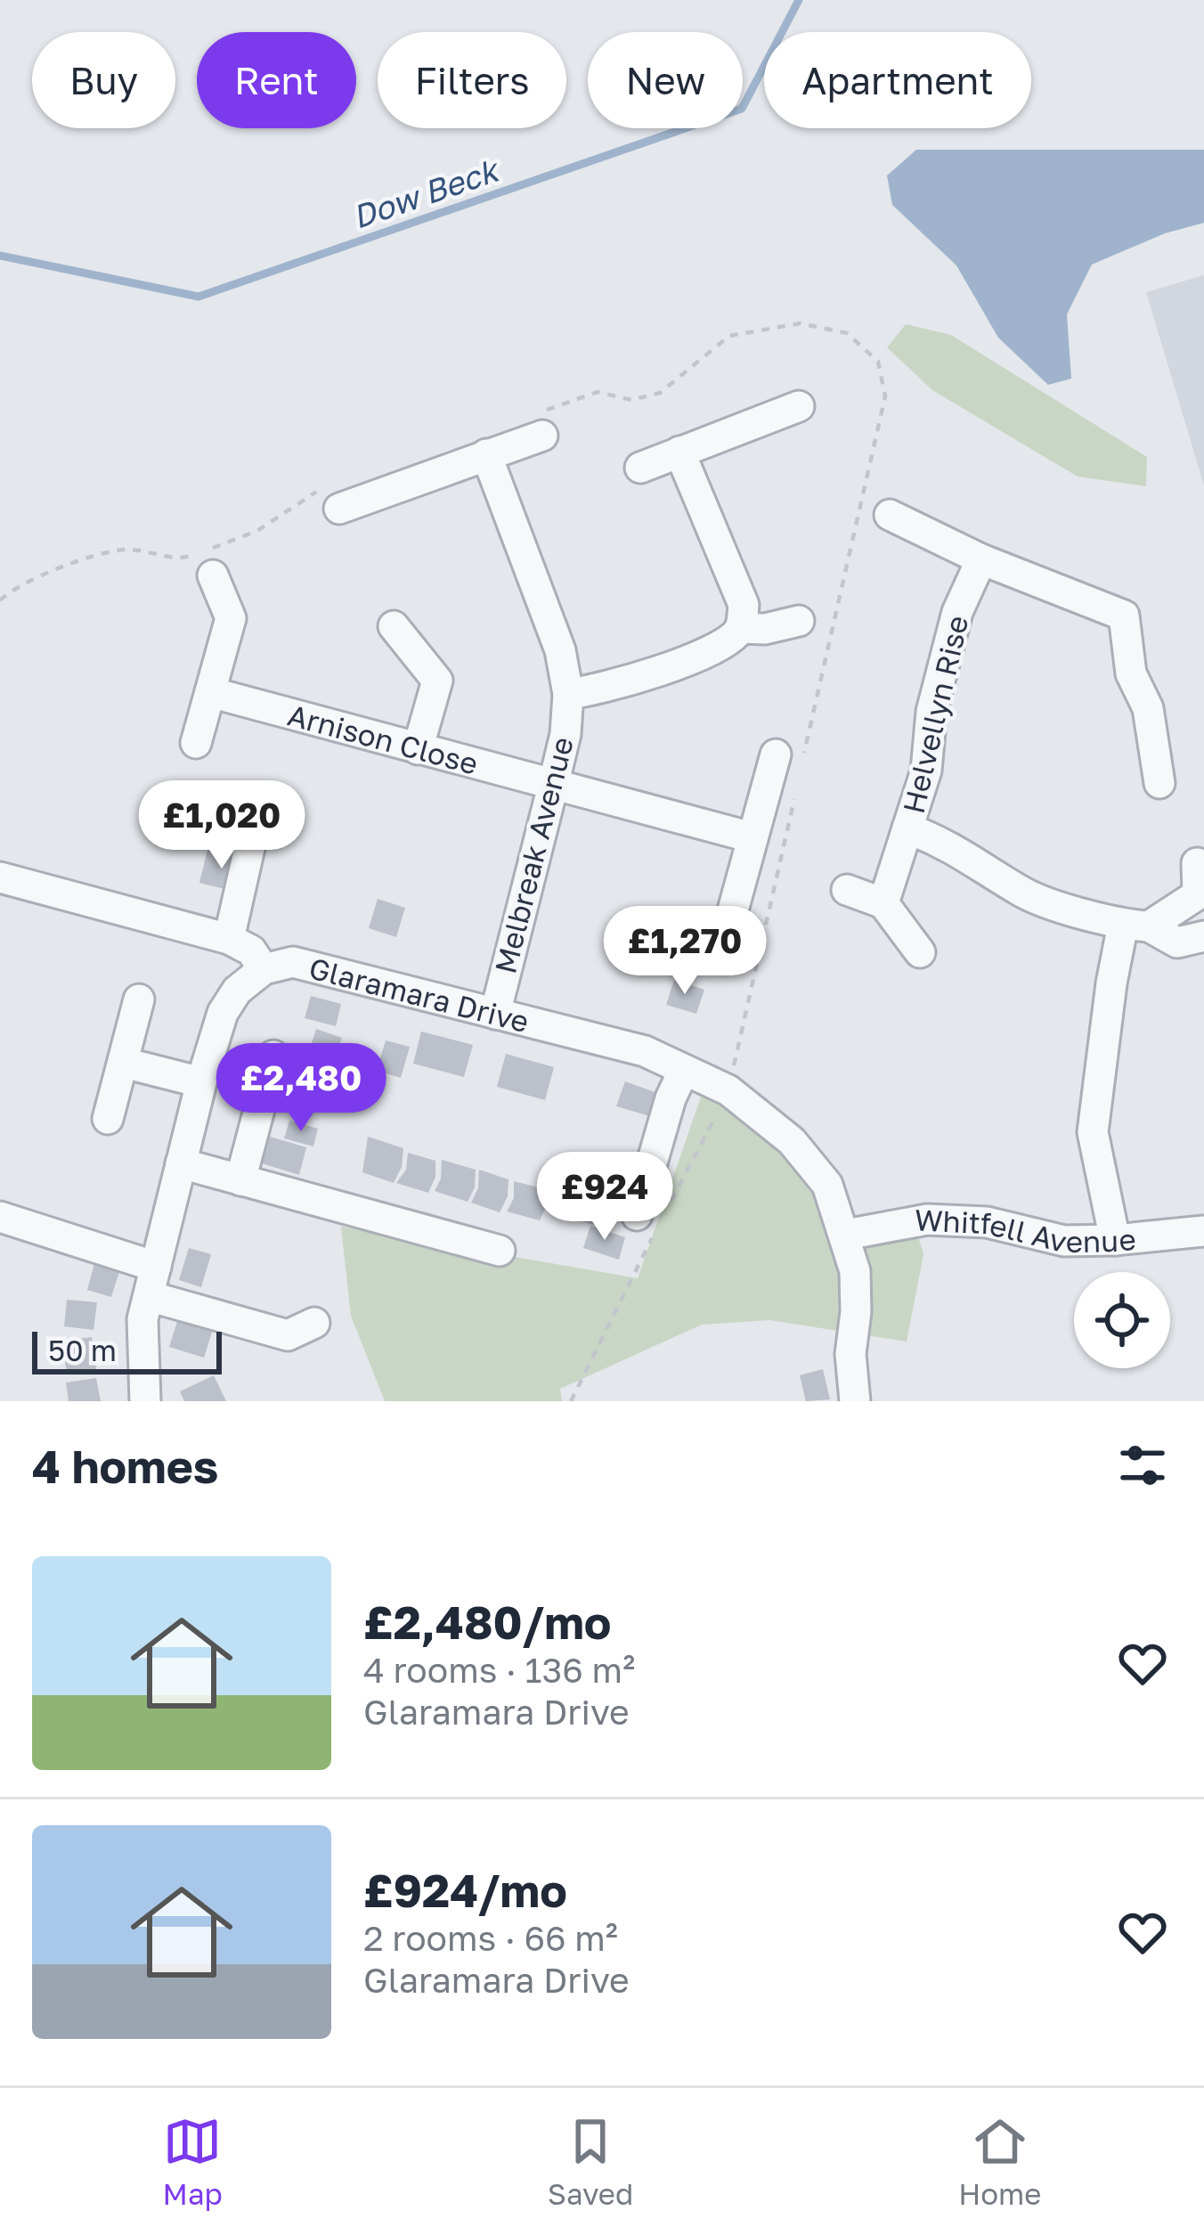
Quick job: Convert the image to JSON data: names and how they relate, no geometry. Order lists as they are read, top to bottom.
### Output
{
  "streets": {
    "street": [
      "Helvellyn Rise",
      "Arnison Close",
      "Melbreak Avenue",
      "Glaramara Drive",
      "Whitfell Avenue"
    ]
  },
  "crossings": [
    ["Arnison Close", "Melbreak Avenue"],
    ["Melbreak Avenue", "Glaramara Drive"],
    ["Glaramara Drive", "Whitfell Avenue"]
  ],
  "water": ["Dow Beck"],
  "scale_bar": "50 m",
  "page": {
    "chip": [
      "Buy",
      "Rent",
      "Filters",
      "New",
      "Apartment"
    ],
    "price": [
      "£1,020",
      "£1,270",
      "£2,480",
      "£924"
    ],
    "scale": "50 m",
    "heading": "4 homes",
    "list": [
      {
        "name": "£2,480/mo",
        "note": "4 rooms · 136 m² · Glaramara Drive"
      },
      {
        "name": "£924/mo",
        "note": "2 rooms · 66 m² · Glaramara Drive"
      }
    ],
    "tabs": ["Map", "Saved", "Home"]
  }
}
